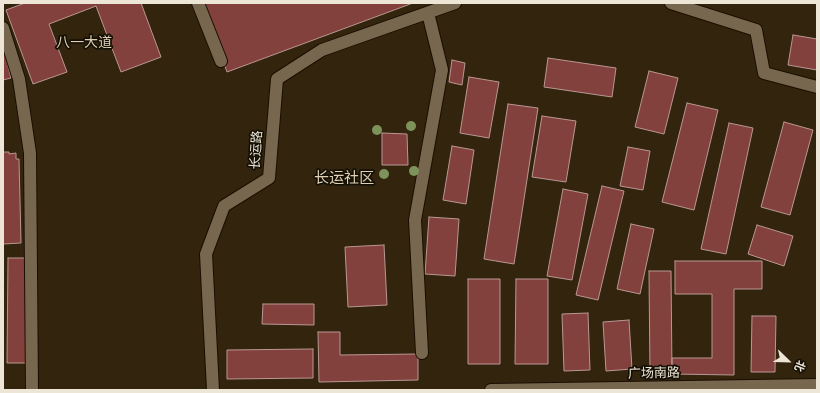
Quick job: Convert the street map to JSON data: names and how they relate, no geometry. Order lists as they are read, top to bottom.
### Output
{
  "streets": {
    "street": ["长运路", "广场南路"]
  },
  "districts": ["八一大道", "长运社区"],
  "north": "bottom right"
}
